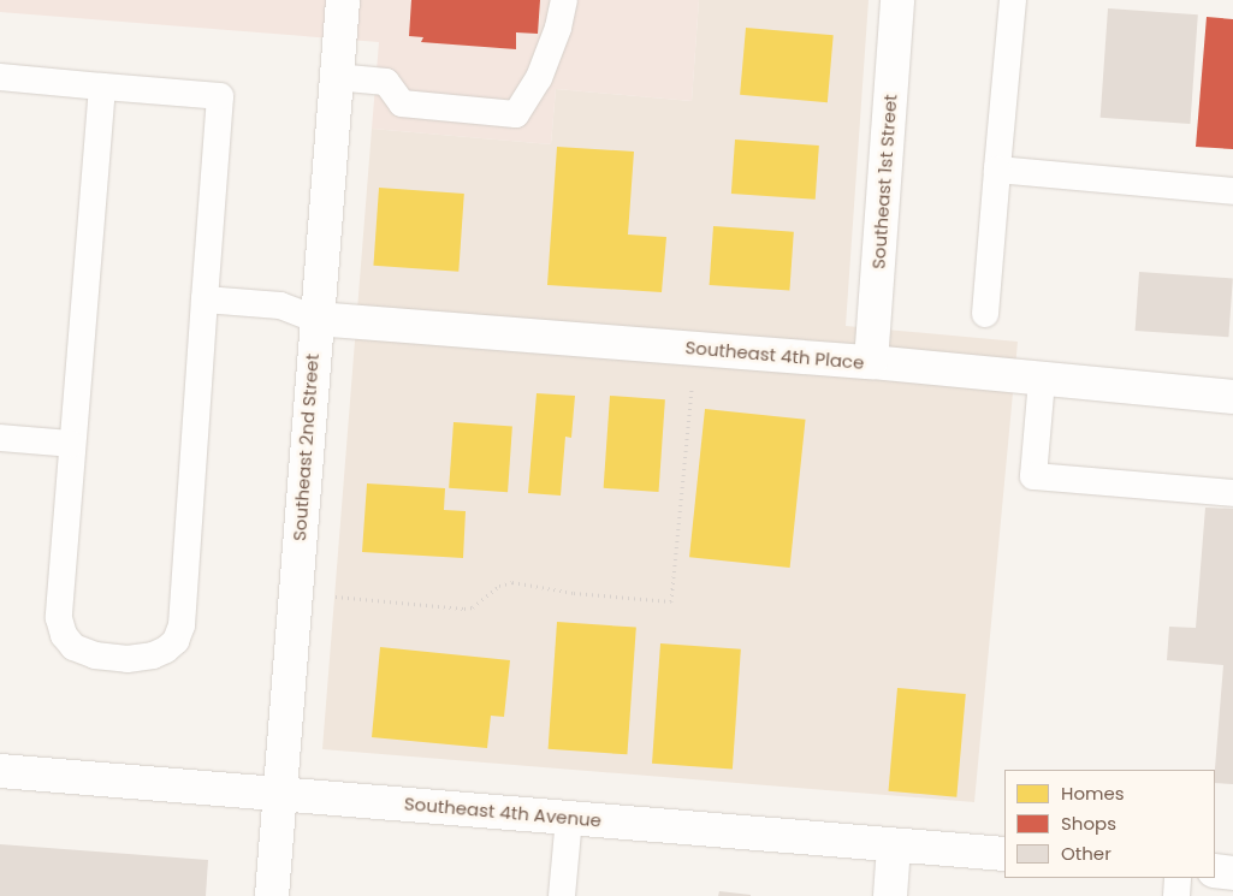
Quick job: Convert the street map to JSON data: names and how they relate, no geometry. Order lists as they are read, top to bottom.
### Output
{
  "streets": {
    "street": [
      "Southeast 1st Street",
      "Southeast 4th Place",
      "Southeast 2nd Street",
      "Southeast 4th Avenue"
    ]
  },
  "crossings": [
    ["Southeast 1st Street", "Southeast 4th Place"],
    ["Southeast 4th Place", "Southeast 2nd Street"],
    ["Southeast 2nd Street", "Southeast 4th Avenue"]
  ],
  "legend": ["Homes", "Shops", "Other"]
}
